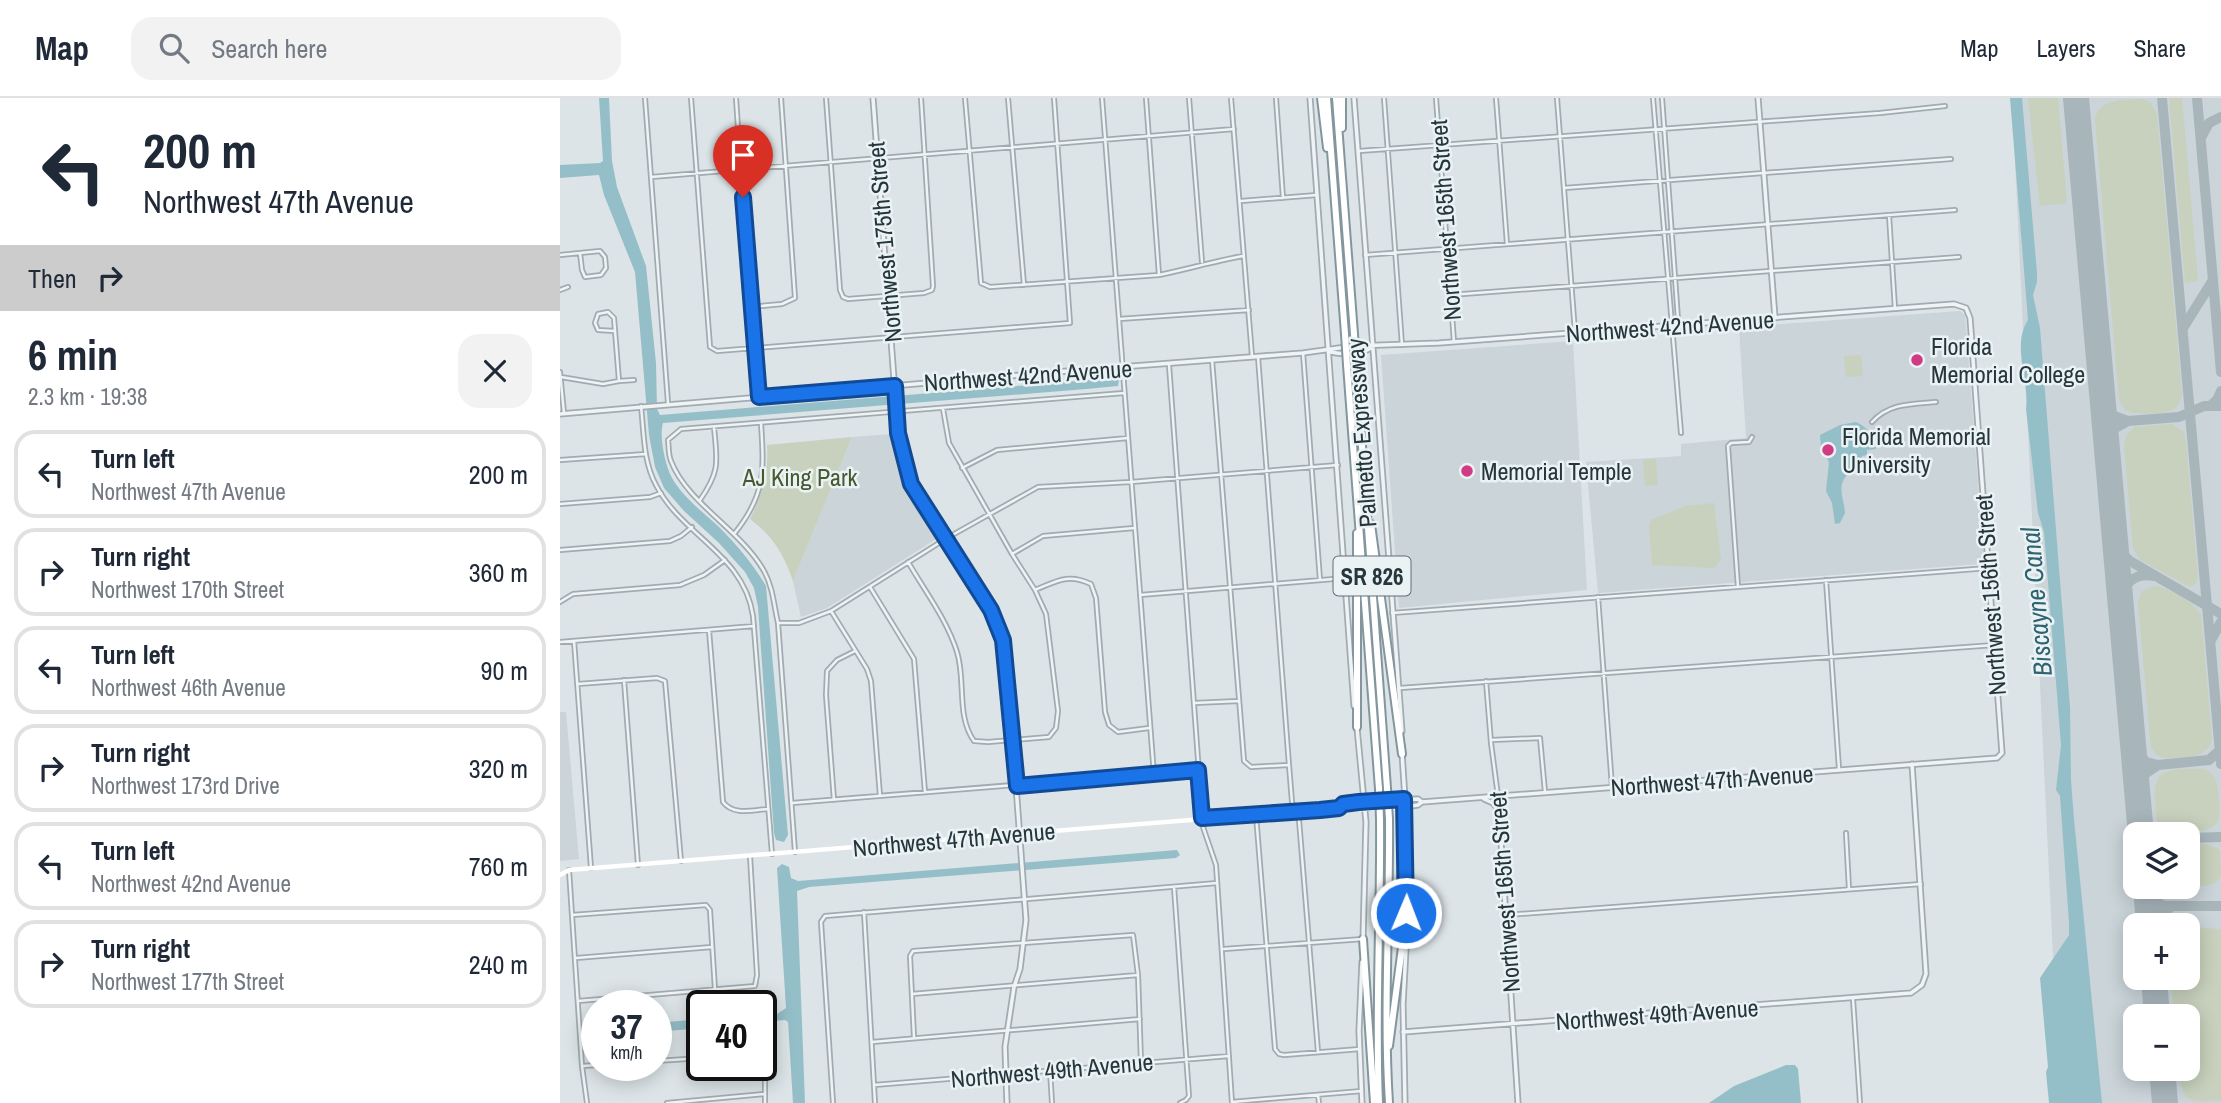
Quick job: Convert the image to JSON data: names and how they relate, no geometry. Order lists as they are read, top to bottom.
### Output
{
  "streets": {
    "highway": ["Palmetto Expressway", "SR 826"],
    "main road": ["Northwest 47th Avenue"],
    "street": [
      "Northwest 165th Street",
      "Northwest 175th Street",
      "Northwest 42nd Avenue",
      "Northwest 156th Street",
      "Northwest 49th Avenue"
    ]
  },
  "crossings": [
    ["Northwest 165th Street", "Northwest 42nd Avenue"],
    ["Northwest 165th Street", "Northwest 47th Avenue"],
    ["Northwest 165th Street", "Northwest 49th Avenue"],
    ["Northwest 175th Street", "Northwest 42nd Avenue"],
    ["Northwest 175th Street", "Northwest 47th Avenue"],
    ["Northwest 175th Street", "Northwest 49th Avenue"],
    ["Northwest 42nd Avenue", "Northwest 156th Street"],
    ["Northwest 156th Street", "Northwest 47th Avenue"]
  ],
  "water": ["Biscayne Canal"],
  "parks": ["AJ King Park"],
  "places": ["Florida Memorial College", "Florida Memorial University", "Memorial Temple"],
  "page": {
    "header": "Map",
    "search": "Search here",
    "nav": ["Map", "Layers", "Share"],
    "turn": ["200 m", "Northwest 47th Avenue"],
    "then": "Then",
    "heading": ["6 min", "2.3 km · 19:38"],
    "list": [
      {
        "name": "Turn left",
        "note": "Northwest 47th Avenue",
        "value": "200 m"
      },
      {
        "name": "Turn right",
        "note": "Northwest 170th Street",
        "value": "360 m"
      },
      {
        "name": "Turn left",
        "note": "Northwest 46th Avenue",
        "value": "90 m"
      },
      {
        "name": "Turn right",
        "note": "Northwest 173rd Drive",
        "value": "320 m"
      },
      {
        "name": "Turn left",
        "note": "Northwest 42nd Avenue",
        "value": "760 m"
      },
      {
        "name": "Turn right",
        "note": "Northwest 177th Street",
        "value": "240 m"
      }
    ],
    "map_buttons": ["+", "−"],
    "speed": "37 km/h",
    "limit": "40"
  }
}
